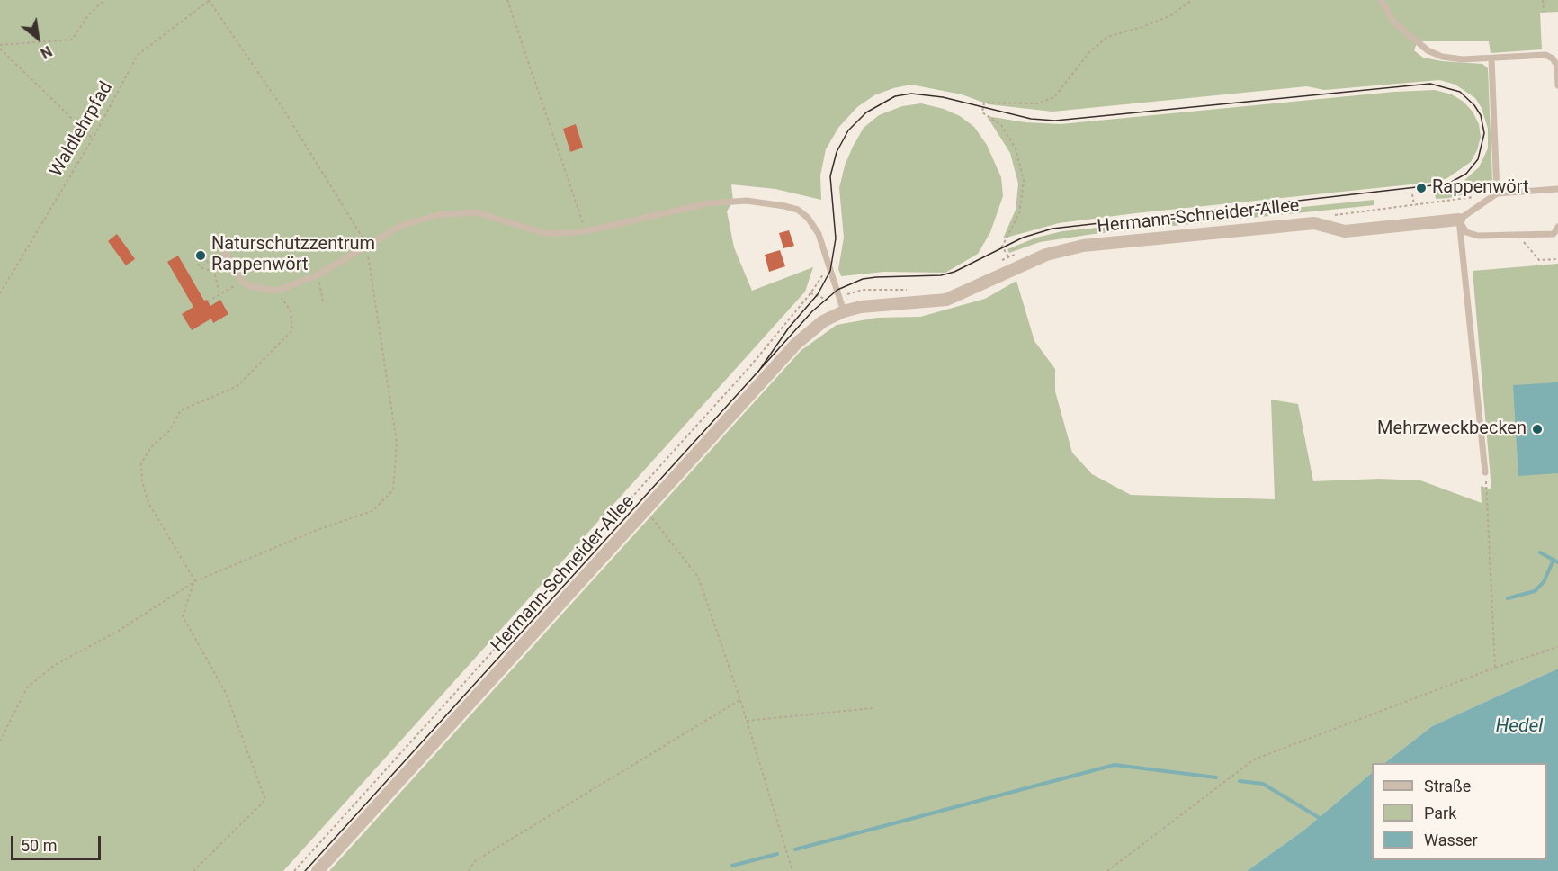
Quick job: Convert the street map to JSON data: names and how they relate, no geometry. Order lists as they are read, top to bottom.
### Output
{
  "streets": {
    "street": ["Hermann-Schneider-Allee"],
    "path": ["Waldlehrpfad"]
  },
  "water": ["Hedel"],
  "places": ["Rappenwört", "Naturschutzzentrum Rappenwört", "Mehrzweckbecken"],
  "legend": ["Straße", "Park", "Wasser"],
  "scale_bar": "50 m",
  "north": "bottom right"
}
